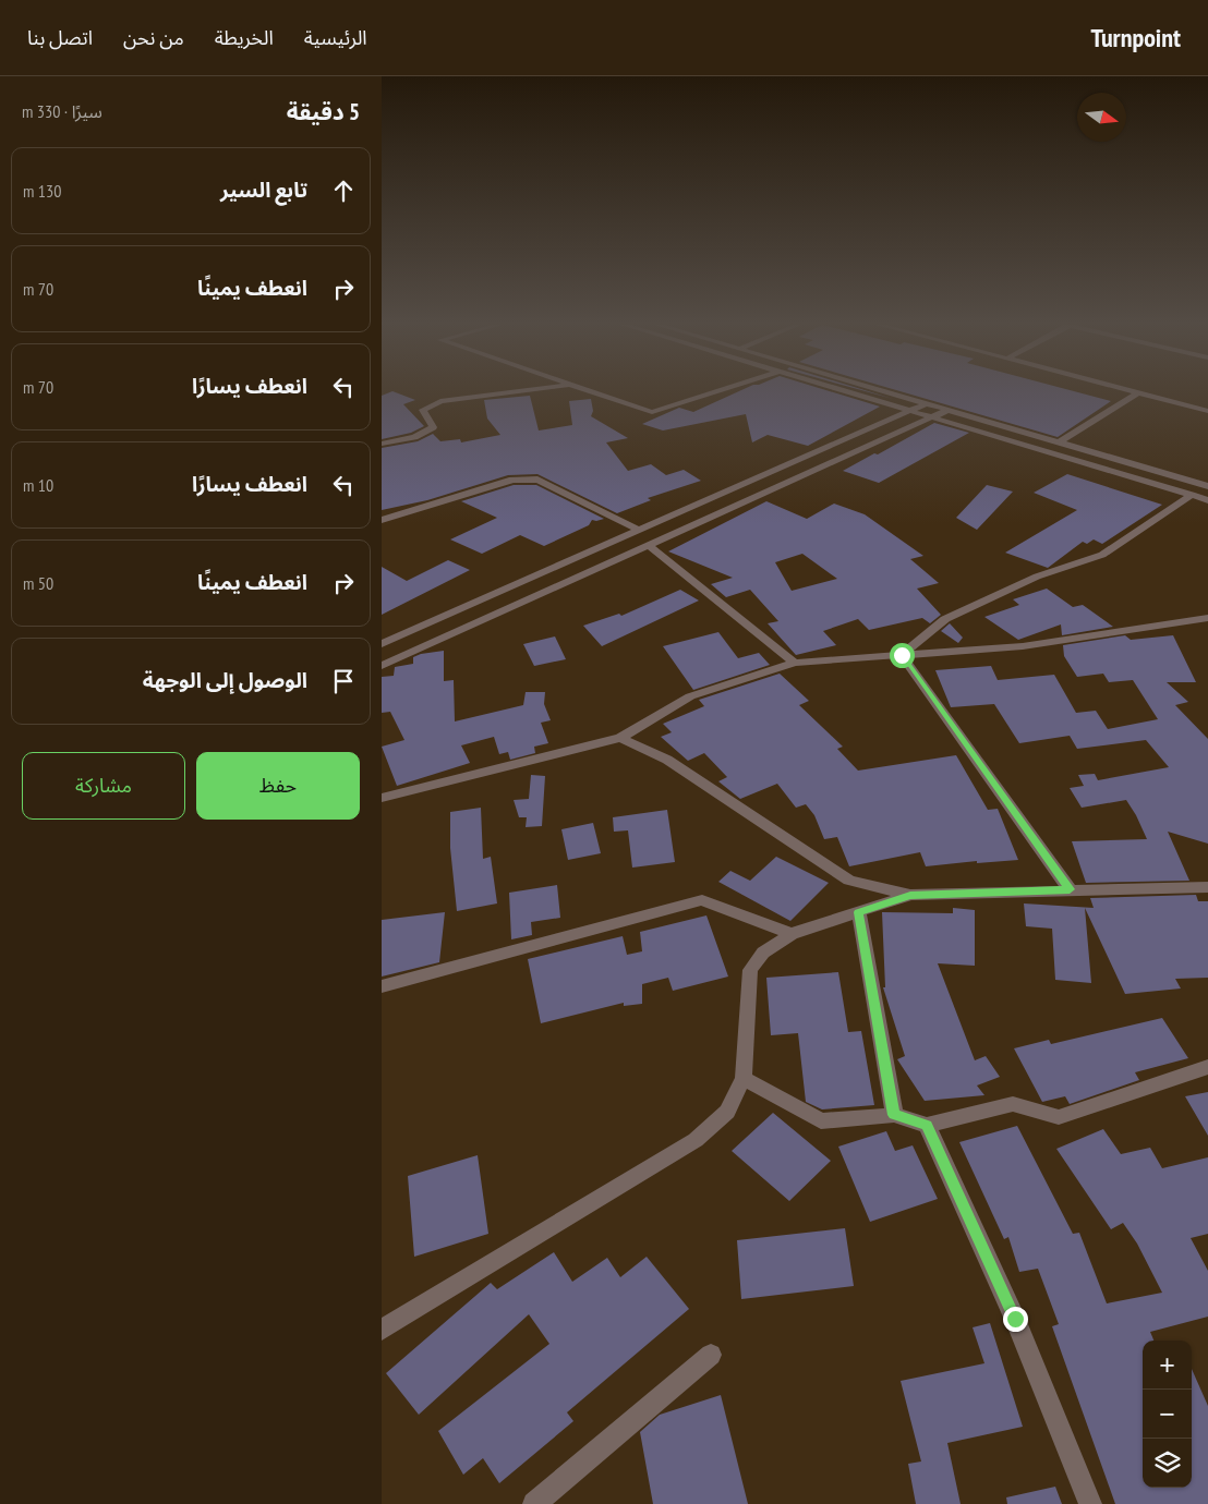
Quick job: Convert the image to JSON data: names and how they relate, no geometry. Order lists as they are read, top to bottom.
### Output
{
  "north": "right",
  "page": {
    "header": "Turnpoint",
    "nav": [
      "الرئيسية",
      "الخريطة",
      "من نحن",
      "اتصل بنا"
    ],
    "heading": ["5 دقيقة", "سيرًا · 330 m"],
    "list": [
      ["تابع السير", "130 m"],
      ["انعطف يمينًا", "70 m"],
      ["انعطف يسارًا", "70 m"],
      ["انعطف يسارًا", "10 m"],
      ["انعطف يمينًا", "50 m"],
      "الوصول إلى الوجهة"
    ],
    "buttons": ["حفظ", "مشاركة"],
    "map_buttons": ["+", "−"]
  }
}
